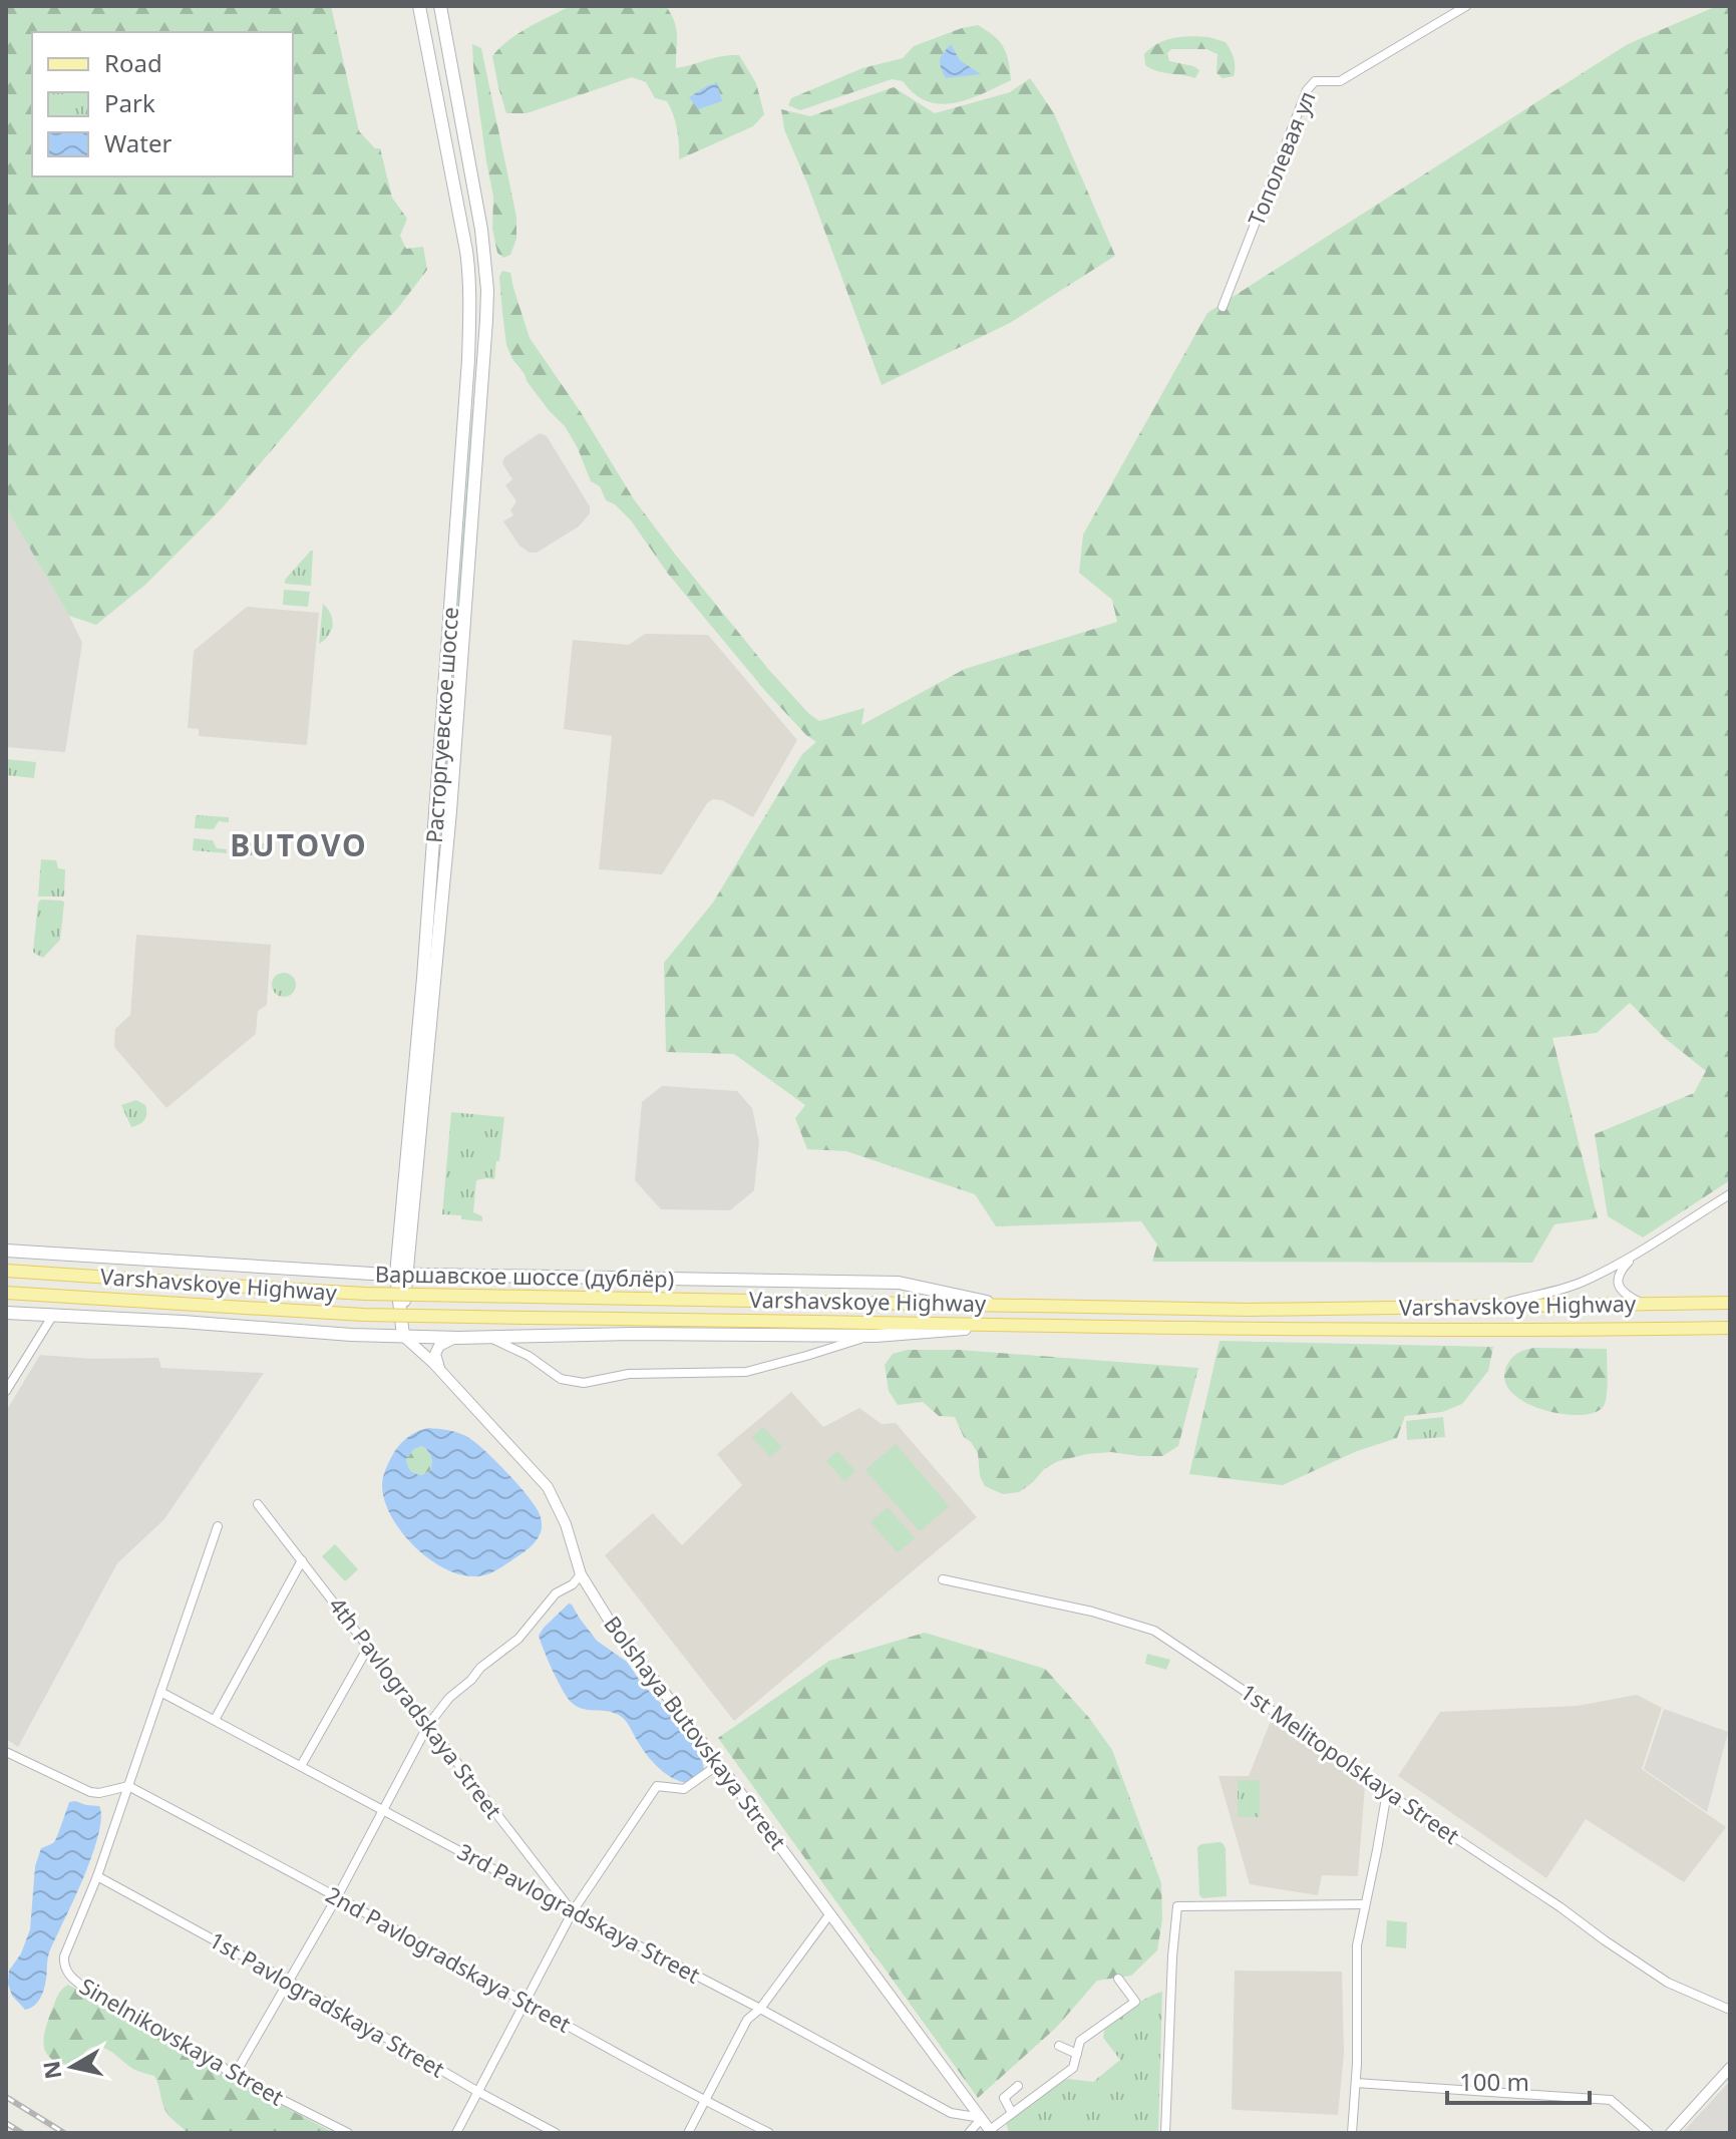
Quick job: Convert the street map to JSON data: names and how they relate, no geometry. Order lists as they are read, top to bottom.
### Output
{
  "streets": {
    "main road": ["Расторгуевское шоссе", "Варшавское шоссе (дублёр)", "Varshavskoye Highway"],
    "street": [
      "Тополевая ул",
      "4th Pavlogradskaya Street",
      "Bolshaya Butovskaya Street",
      "1st Melitopolskaya Street",
      "3rd Pavlogradskaya Street",
      "2nd Pavlogradskaya Street",
      "1st Pavlogradskaya Street",
      "Sinelnikovskaya Street"
    ]
  },
  "crossings": [
    ["Расторгуевское шоссе", "Варшавское шоссе (дублёр)"],
    ["Варшавское шоссе (дублёр)", "Varshavskoye Highway"],
    ["4th Pavlogradskaya Street", "3rd Pavlogradskaya Street"],
    ["Bolshaya Butovskaya Street", "3rd Pavlogradskaya Street"],
    ["1st Pavlogradskaya Street", "Sinelnikovskaya Street"]
  ],
  "districts": ["BUTOVO"],
  "legend": ["Road", "Park", "Water"],
  "scale_bar": "100 m",
  "north": "left"
}
